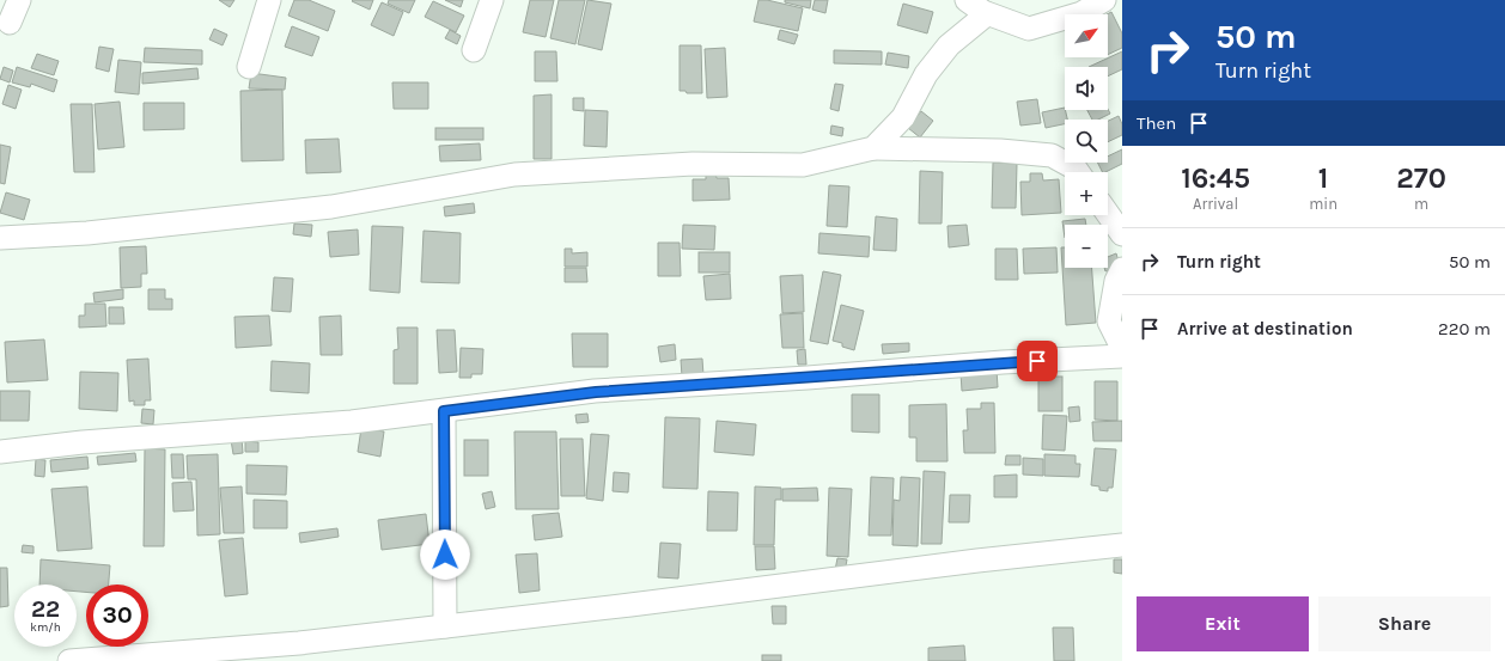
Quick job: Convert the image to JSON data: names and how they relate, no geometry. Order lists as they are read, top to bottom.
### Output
{
  "north": "top right",
  "page": {
    "turn": ["50 m", "Turn right"],
    "map_buttons": ["+", "−"],
    "then": "Then",
    "eta": [
      "16:45",
      "Arrival",
      "1",
      "min",
      "270",
      "m"
    ],
    "list": [
      {
        "name": "Turn right",
        "value": "50 m"
      },
      {
        "name": "Arrive at destination",
        "value": "220 m"
      }
    ],
    "speed": "22 km/h",
    "limit": "30",
    "buttons": ["Exit", "Share"]
  }
}
